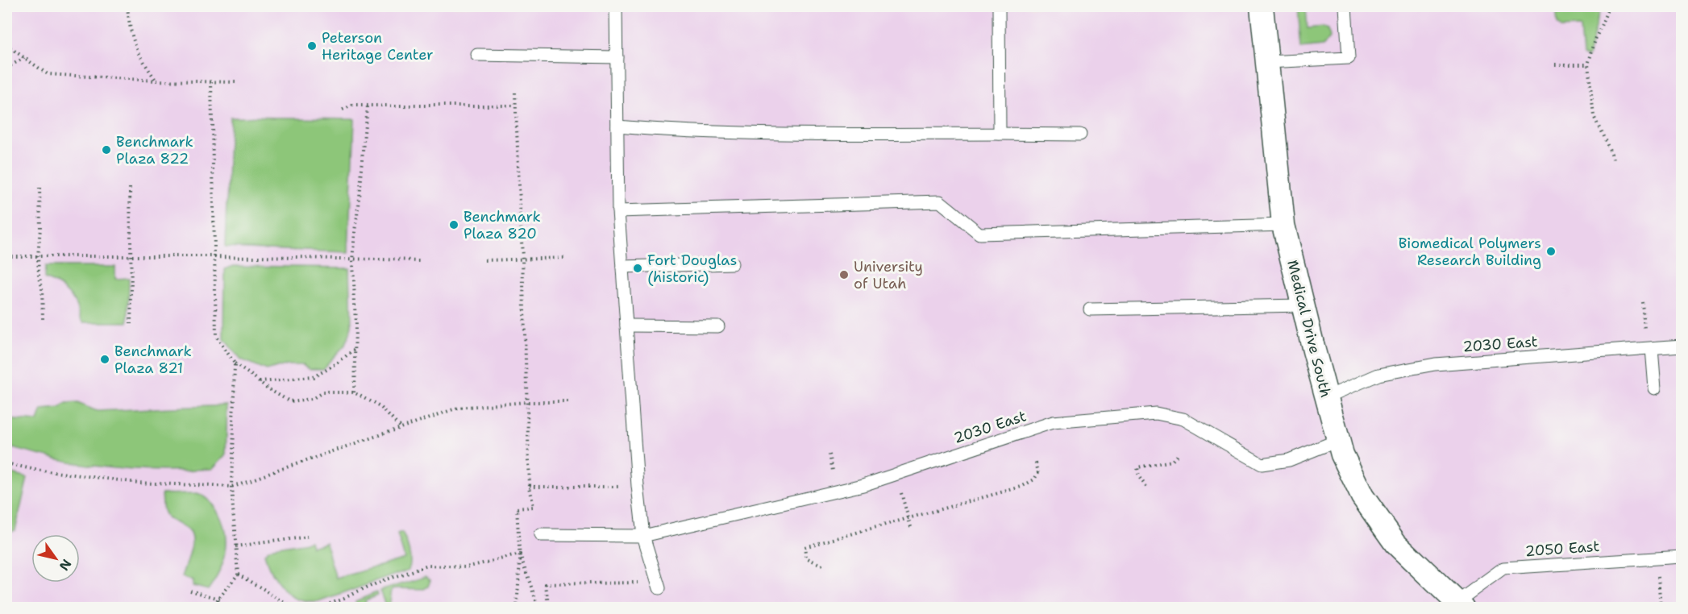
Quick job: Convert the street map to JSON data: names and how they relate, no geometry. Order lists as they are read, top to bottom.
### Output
{
  "streets": {
    "street": ["Medical Drive South"],
    "lane": ["2030 East", "2050 East"]
  },
  "crossings": [
    ["Medical Drive South", "2030 East"],
    ["Medical Drive South", "2050 East"]
  ],
  "places": [
    "Peterson Heritage Center",
    "Benchmark Plaza 822",
    "Benchmark Plaza 820",
    "Biomedical Polymers Research Building",
    "Fort Douglas (historic)",
    "University of Utah",
    "Benchmark Plaza 821"
  ],
  "north": "bottom right"
}
